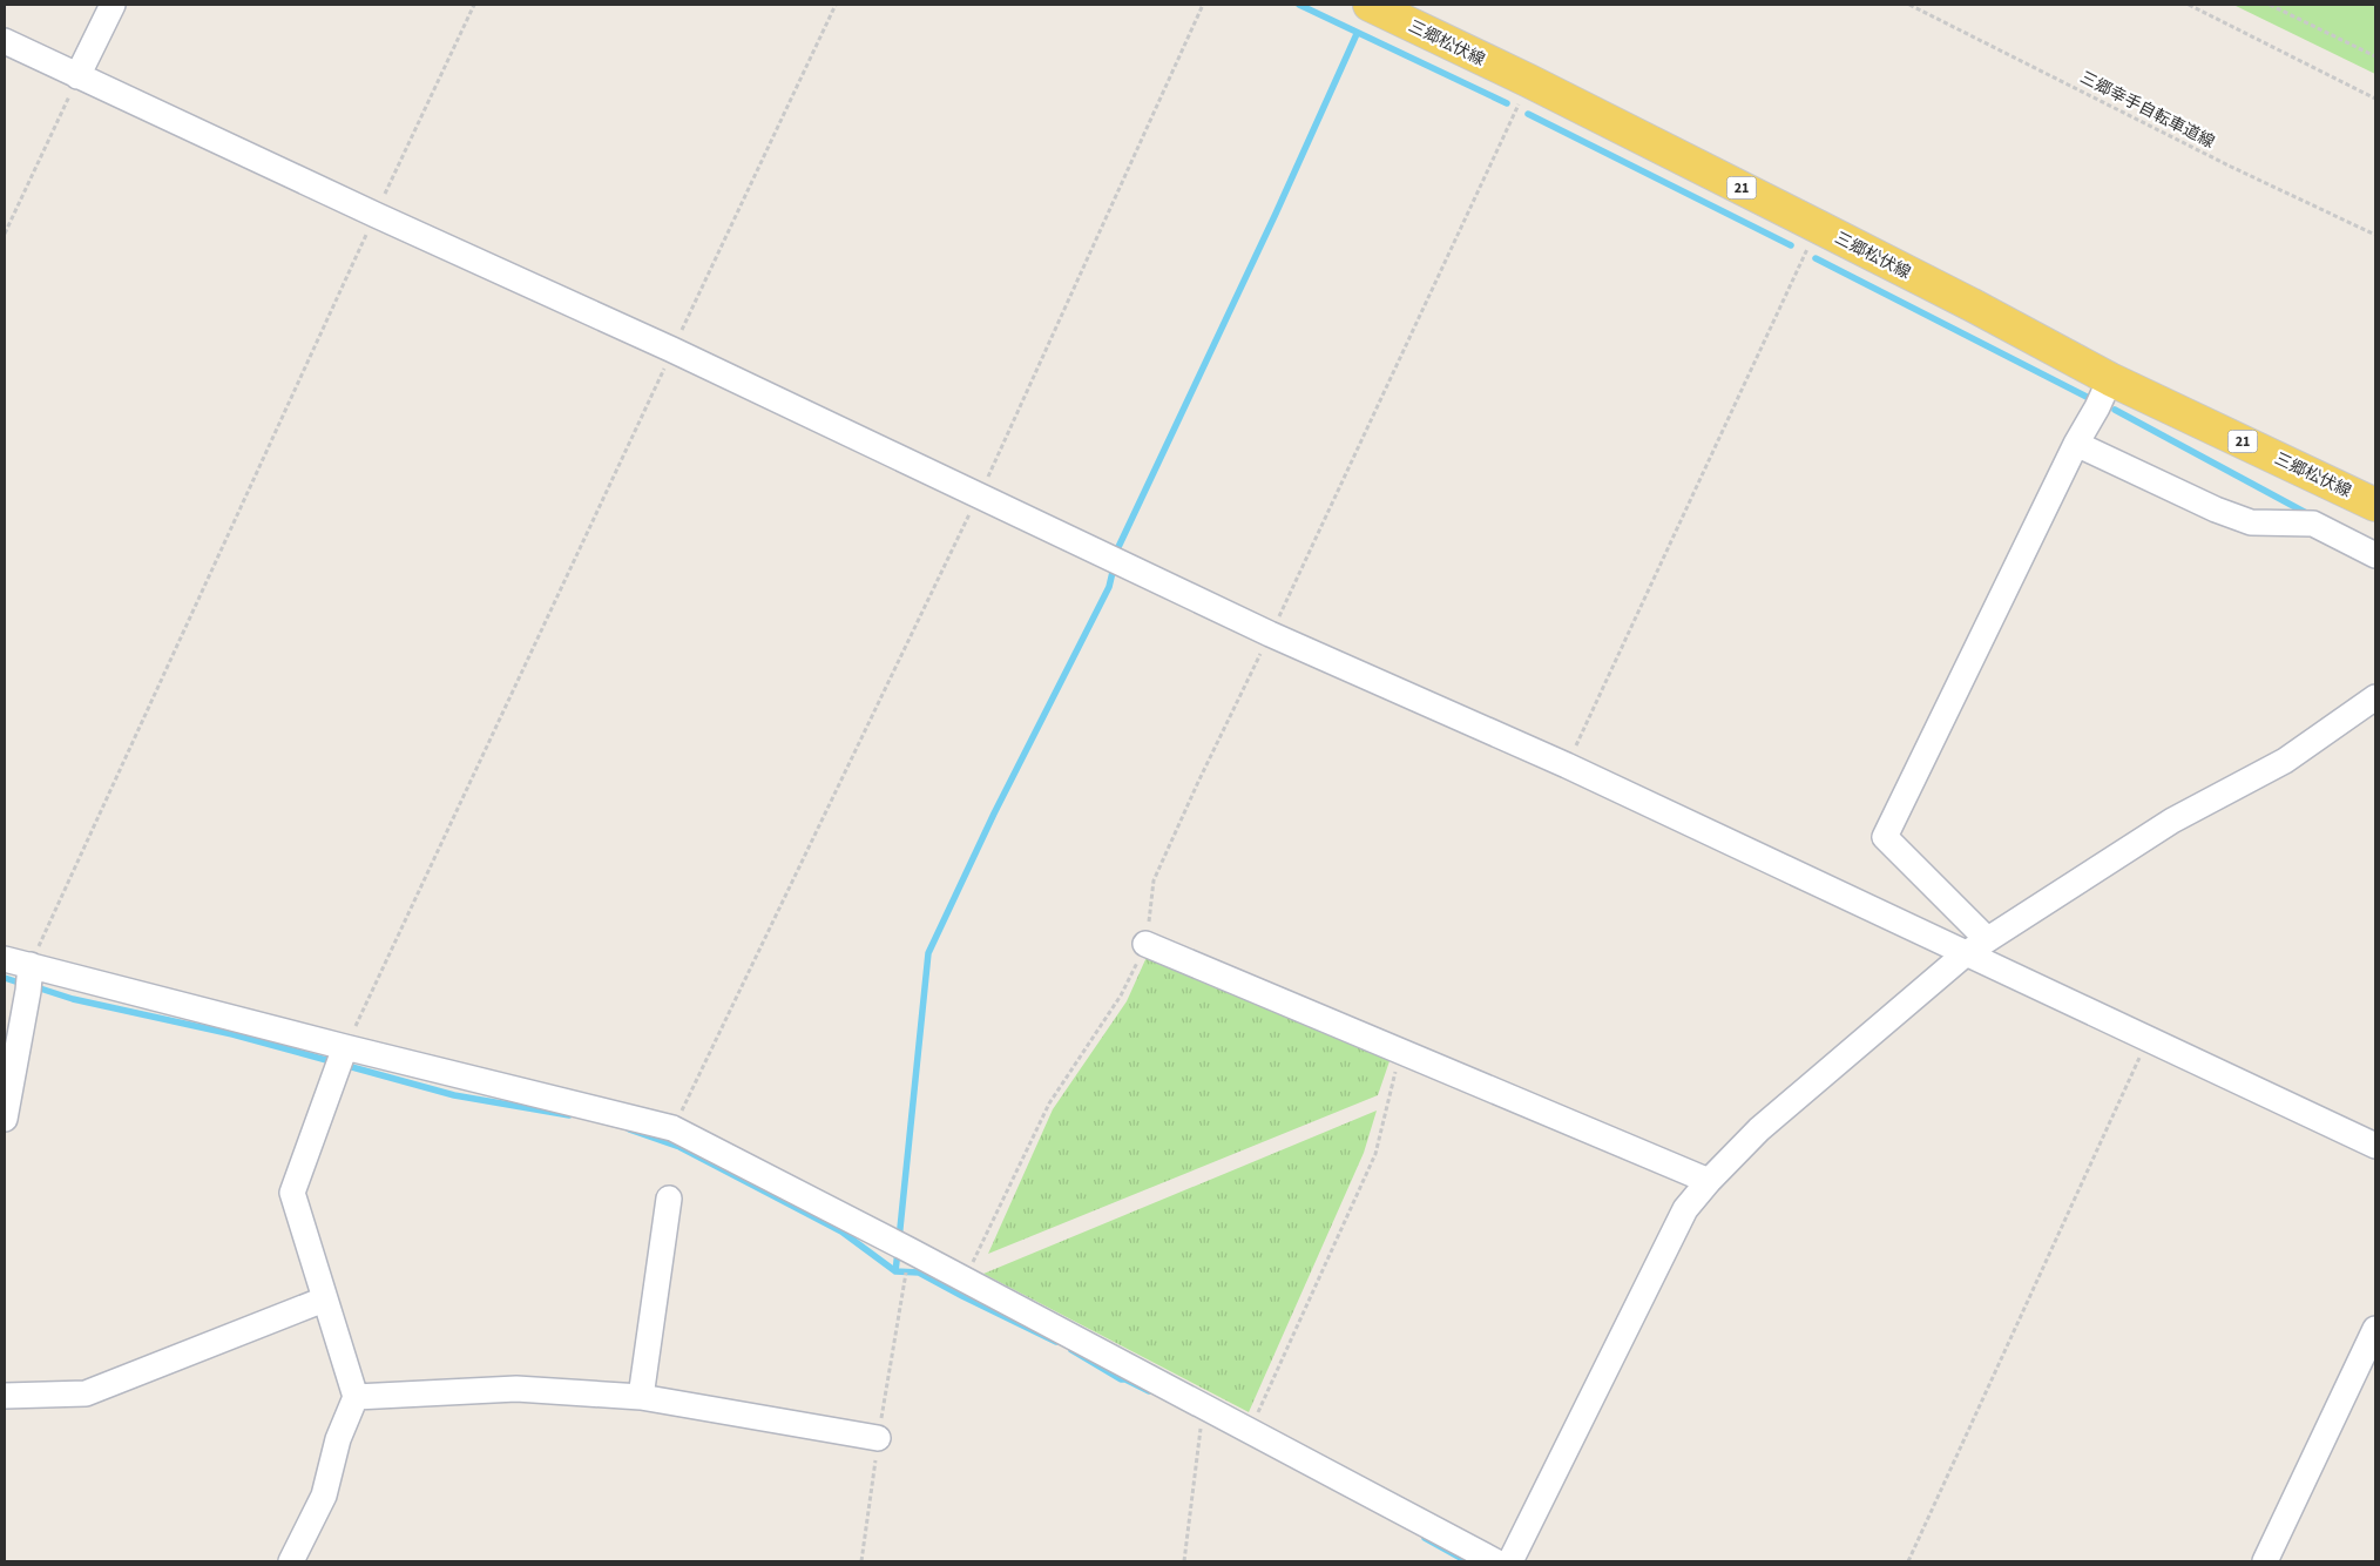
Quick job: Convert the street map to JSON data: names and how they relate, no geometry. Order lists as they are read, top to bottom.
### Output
{
  "streets": {
    "main road": ["三郷松伏線", "21"],
    "path": ["三郷幸手自転車道線"]
  }
}
